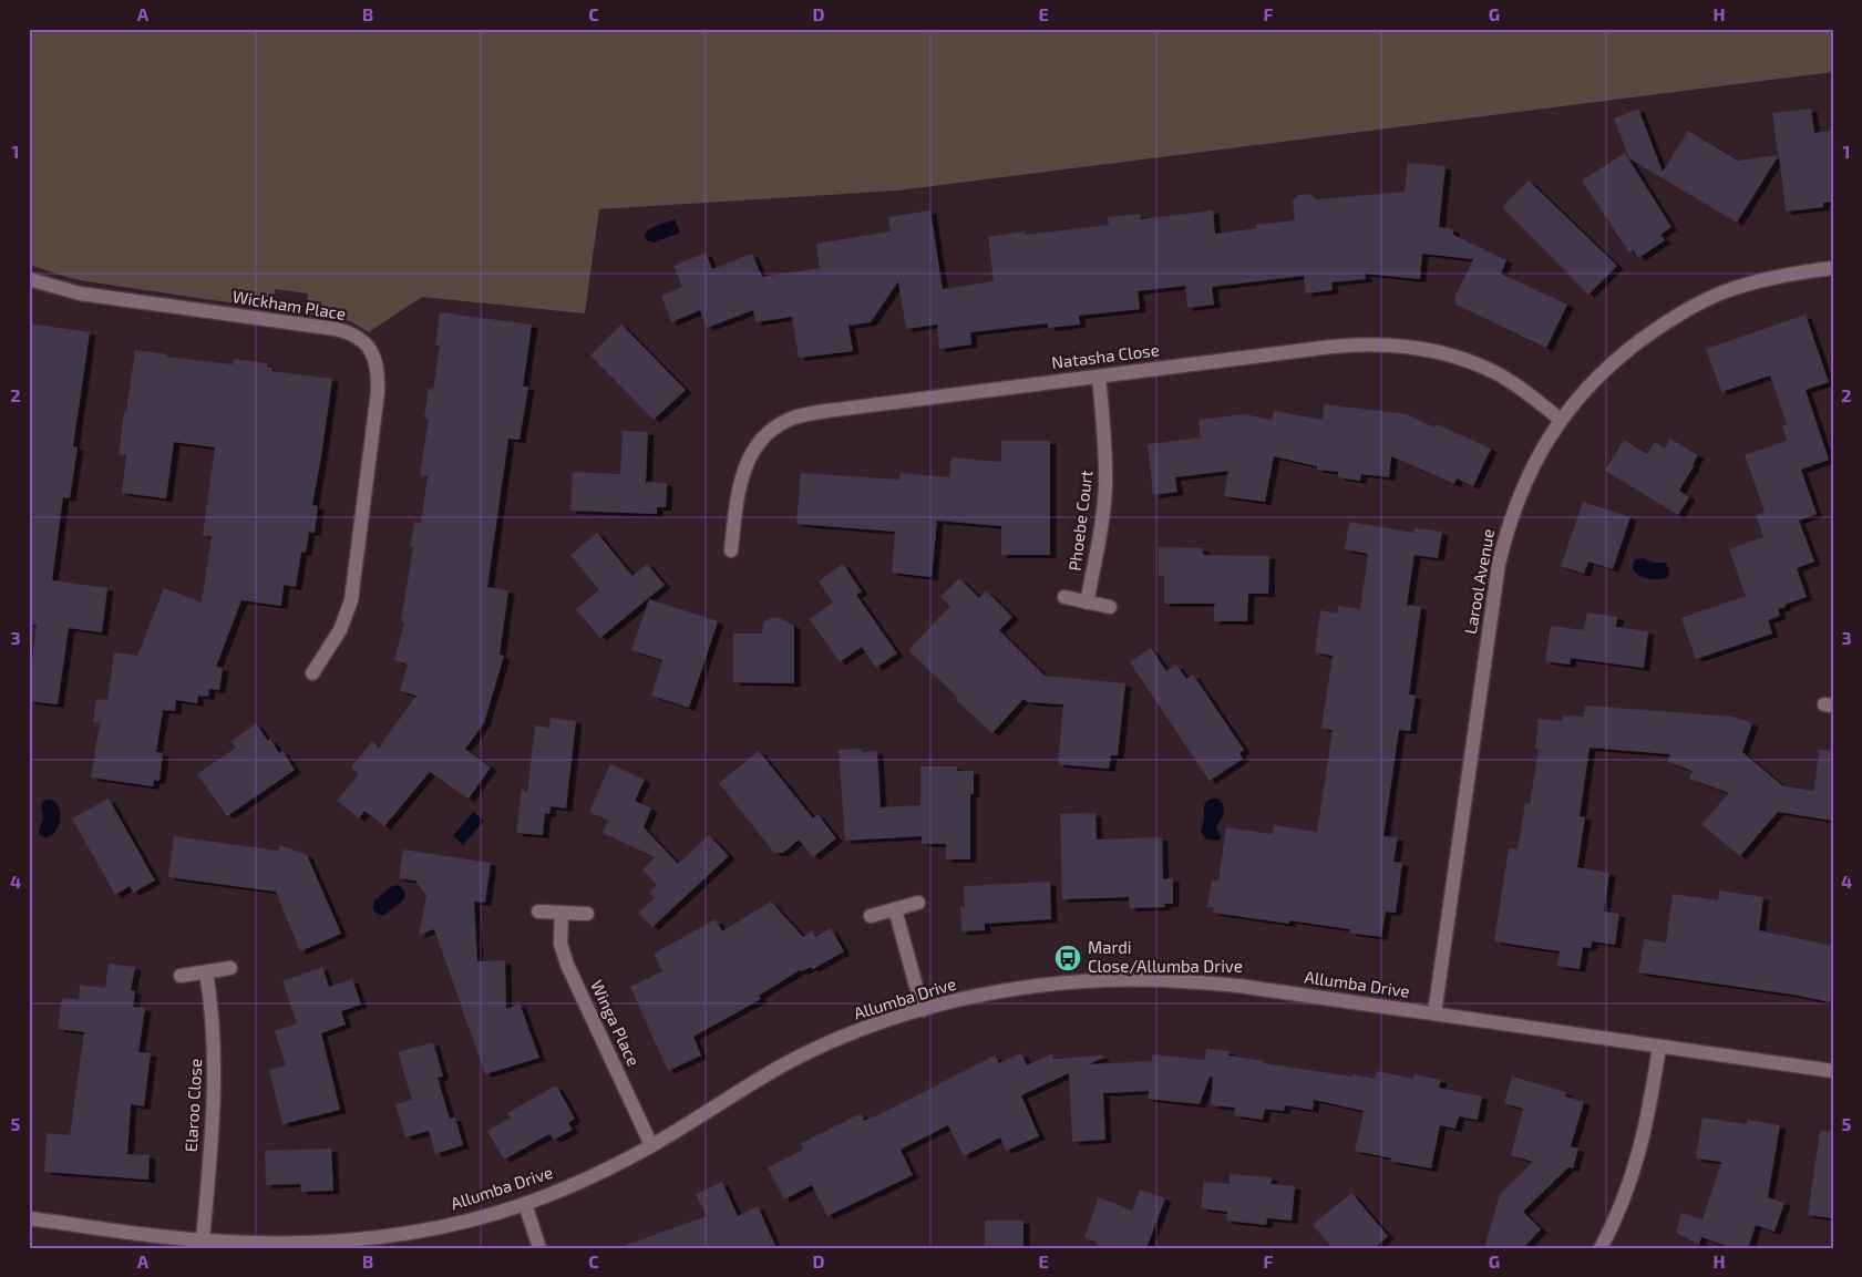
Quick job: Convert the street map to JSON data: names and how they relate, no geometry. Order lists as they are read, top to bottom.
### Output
{
  "streets": {
    "street": [
      "Wickham Place",
      "Natasha Close",
      "Phoebe Court",
      "Larool Avenue",
      "Allumba Drive",
      "Winga Place",
      "Elaroo Close"
    ]
  },
  "crossings": [
    ["Natasha Close", "Phoebe Court"],
    ["Natasha Close", "Larool Avenue"],
    ["Larool Avenue", "Allumba Drive"],
    ["Allumba Drive", "Winga Place"],
    ["Allumba Drive", "Elaroo Close"]
  ],
  "places": {
    "bus stop": ["Mardi Close/Allumba Drive"]
  },
  "grid": {
    "columns": [
      "A",
      "B",
      "C",
      "D",
      "E",
      "F",
      "G",
      "H"
    ],
    "rows": [
      "1",
      "2",
      "3",
      "4",
      "5"
    ]
  }
}
